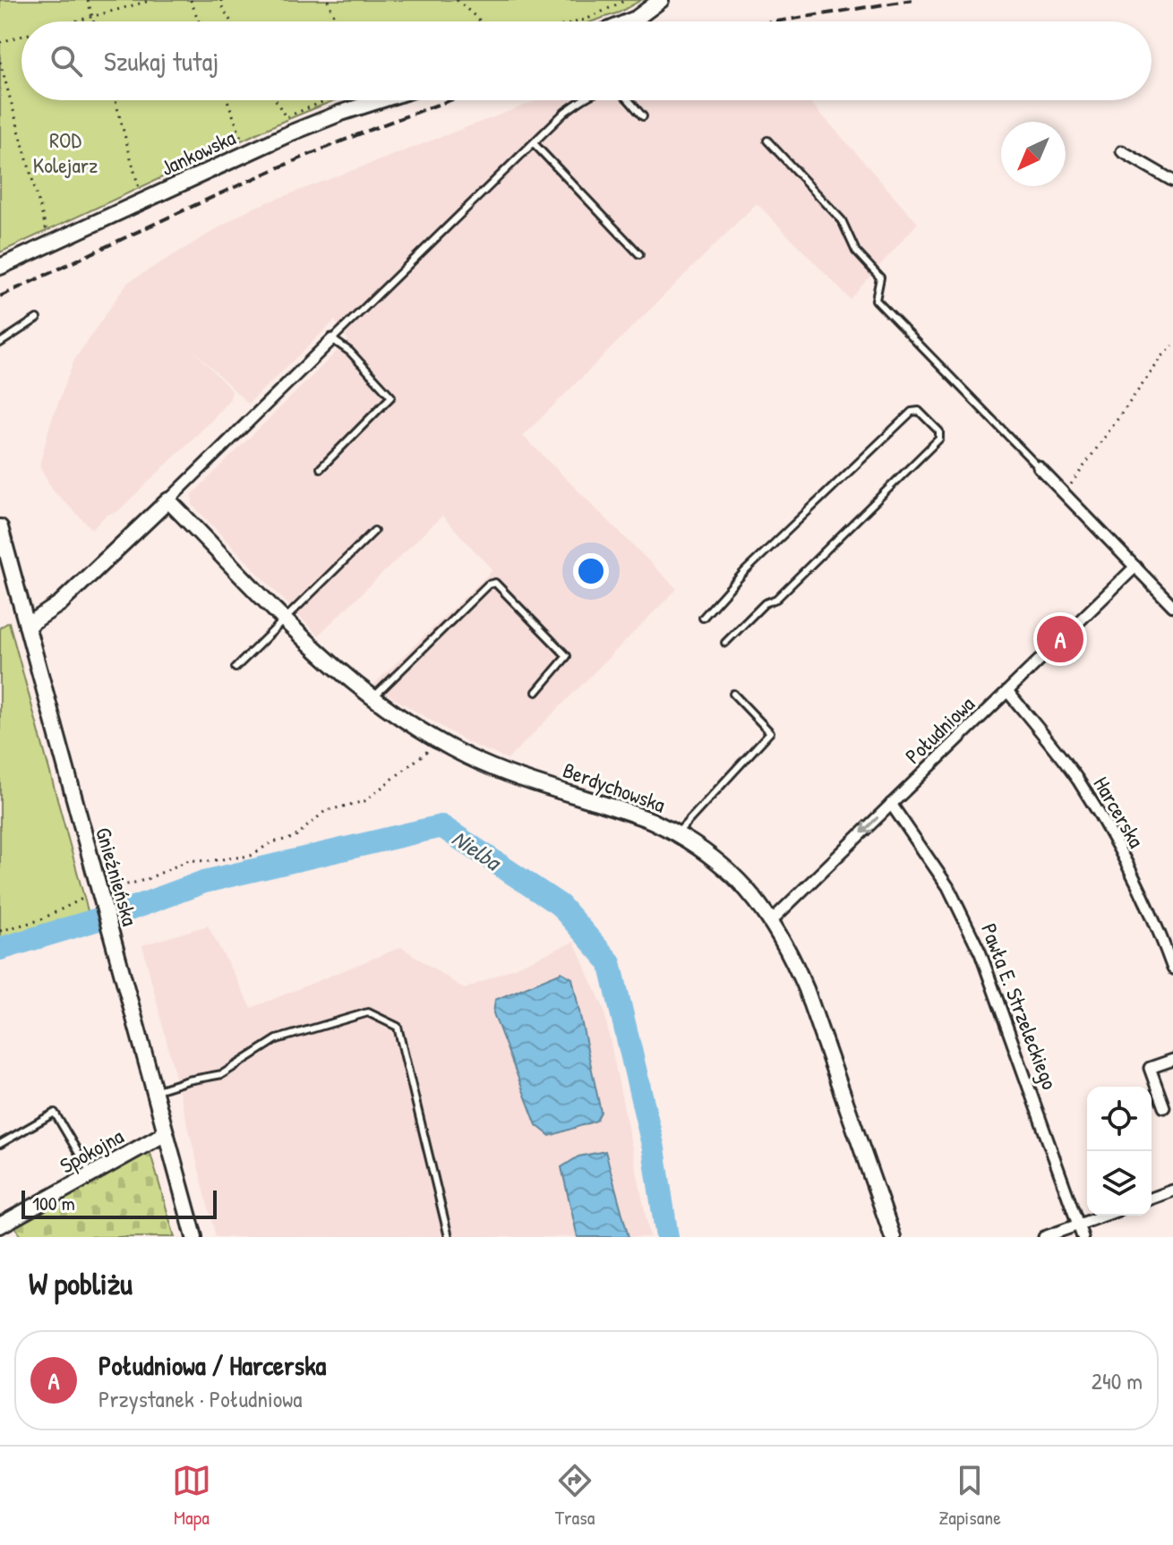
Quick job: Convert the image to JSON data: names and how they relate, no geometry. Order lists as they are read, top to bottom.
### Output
{
  "streets": {
    "street": [
      "Jankowska",
      "Południowa",
      "Berdychowska",
      "Harcerska",
      "Gnieźnieńska",
      "Pawła E. Strzeleckiego",
      "Spokojna"
    ]
  },
  "crossings": [
    ["Południowa", "Berdychowska"],
    ["Południowa", "Harcerska"],
    ["Południowa", "Pawła E. Strzeleckiego"],
    ["Gnieźnieńska", "Spokojna"]
  ],
  "water": ["Nielba"],
  "parks": ["ROD Kolejarz"],
  "scale_bar": "100 m",
  "north": "bottom left",
  "page": {
    "search": "Szukaj tutaj",
    "pins": "A",
    "scale": "100 m",
    "heading": "W pobliżu",
    "list": [
      {
        "mark": "A",
        "name": "Południowa / Harcerska",
        "note": "Przystanek · Południowa",
        "value": "240 m"
      }
    ],
    "nav": ["Mapa", "Trasa", "Zapisane"]
  }
}
